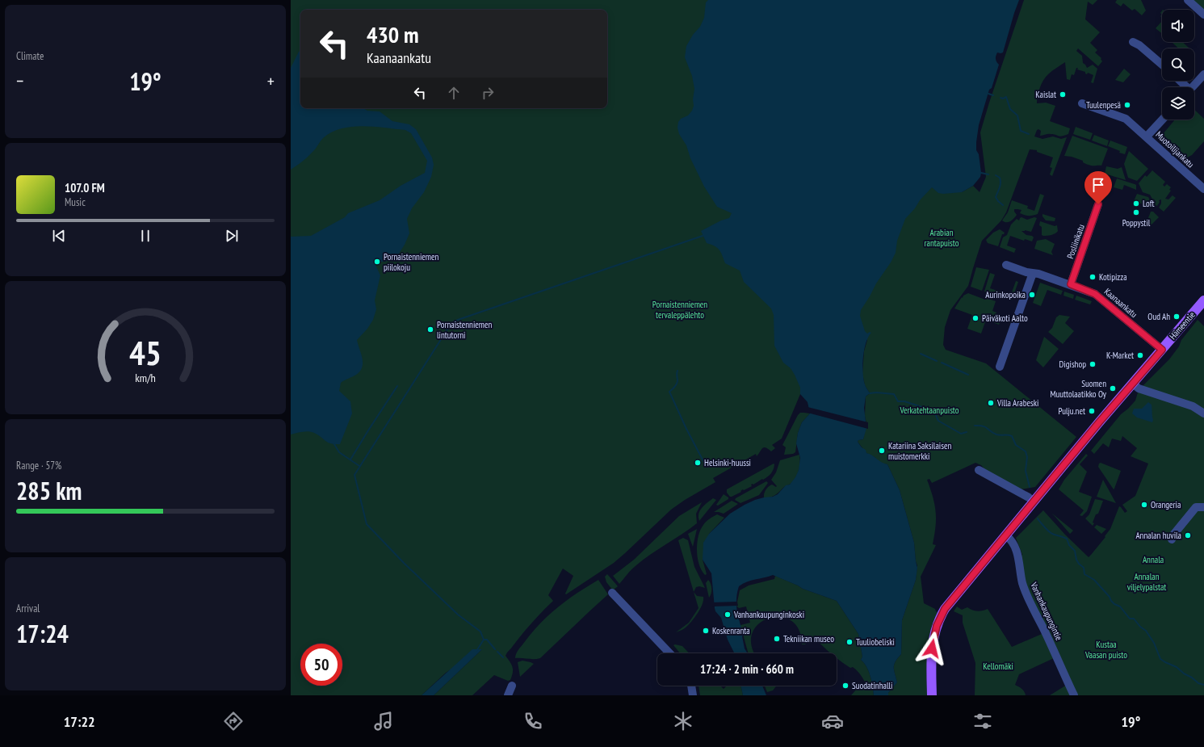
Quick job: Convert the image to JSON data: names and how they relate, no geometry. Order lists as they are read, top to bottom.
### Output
{
  "streets": {
    "main road": ["Hämeentie"],
    "street": [
      "Muotoilijankatu",
      "Posliinikatu",
      "Kaanaankatu",
      "Vanhankaupungintie"
    ]
  },
  "crossings": [
    ["Posliinikatu", "Kaanaankatu"],
    ["Kaanaankatu", "Hämeentie"],
    ["Hämeentie", "Vanhankaupungintie"]
  ],
  "parks": [
    "Arabian rantapuisto",
    "Pornaistenniemen tervaleppälehto",
    "Verkatehtaanpuisto",
    "Annala",
    "Annalan viljelypalstat",
    "Kustaa Vaasan puisto",
    "Kellomäki"
  ],
  "places": [
    "Kaislat",
    "Tuulenpesä",
    "Loft",
    "Poppystil",
    "Pornaistenniemen piilokoju",
    "Kotipizza",
    "Aurinkopoika",
    "Oud Ah",
    "Päiväkoti Aalto",
    "Pornaistenniemen lintutorni",
    "K-Market",
    "Digishop",
    "Suomen Muuttolaatikko Oy",
    "Villa Arabeski",
    "Pulju.net",
    "Katariina Saksilaisen muistomerkki",
    "Helsinki-huussi",
    "Orangeria",
    "Annalan huvila",
    "Vanhankaupunginkoski",
    "Koskenranta",
    "Tekniikan museo",
    "Tuuliobeliski",
    "Suodatinhalli"
  ],
  "page": {
    "tile": [
      "Climate",
      ["Range · 57%", "285 km"],
      ["Arrival", "17:24"]
    ],
    "turn": ["430 m", "Kaanaankatu"],
    "heat": ["−", "19°", "+"],
    "song": ["107.0 FM", "Music"],
    "limit": "50",
    "trip": "17:24 · 2 min · 660 m",
    "tabs": ["17:22", "19°"],
    "gauge": ["45", "km/h"]
  }
}
